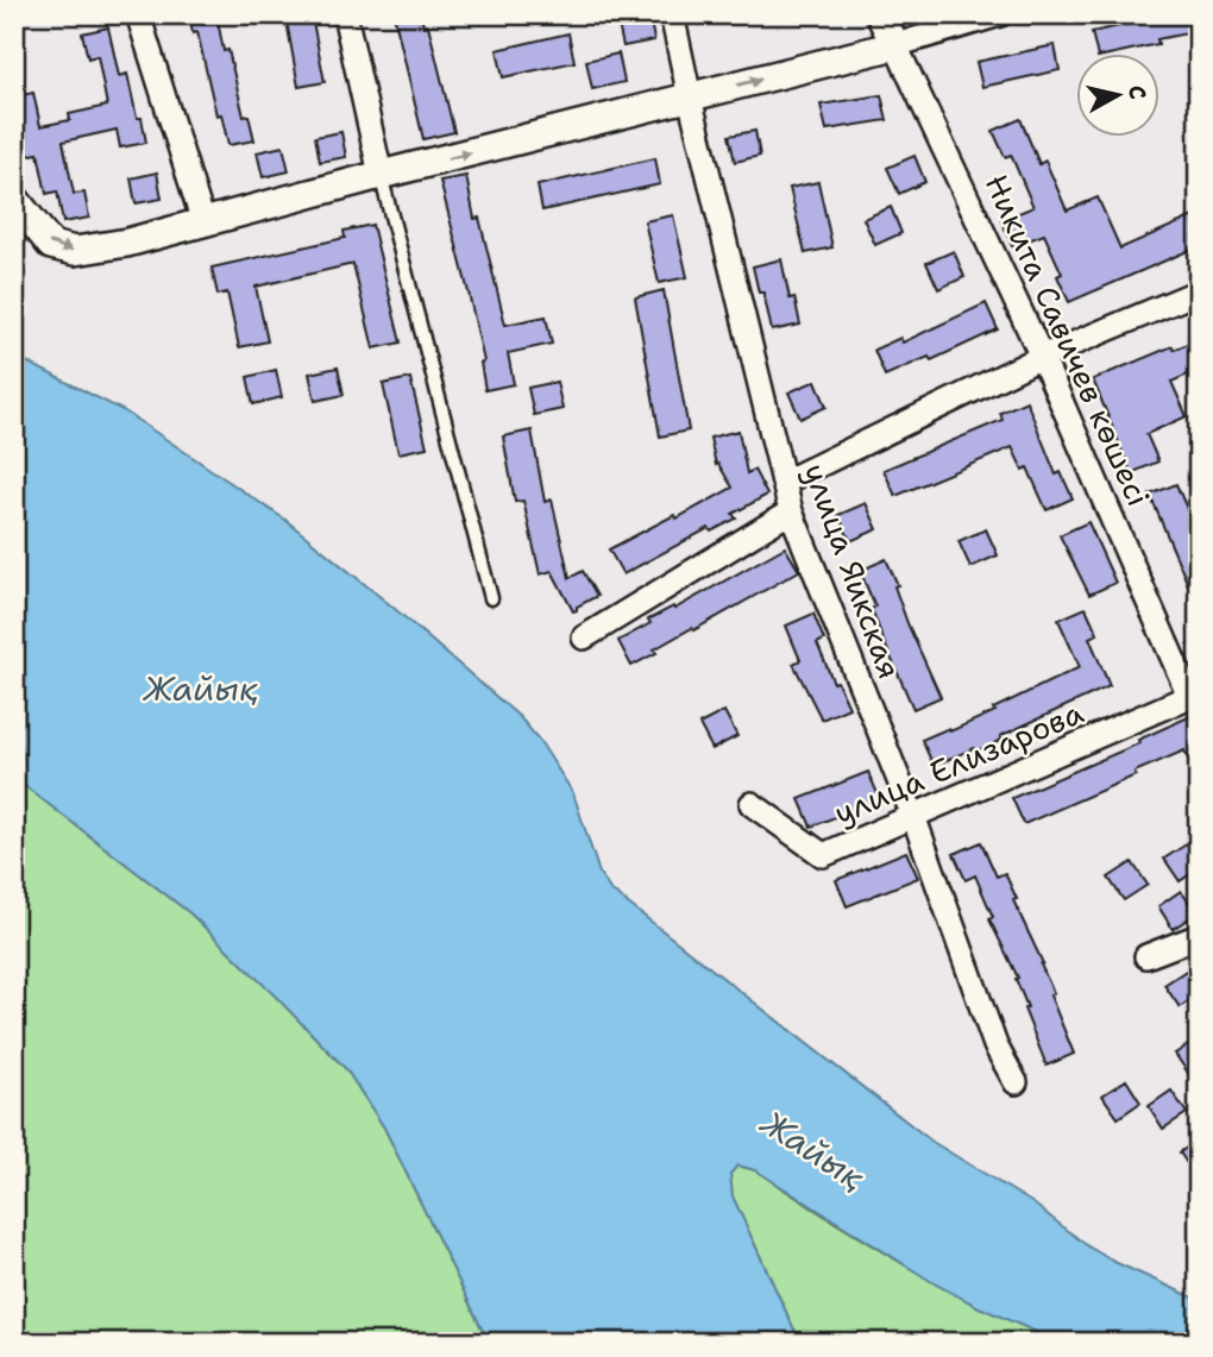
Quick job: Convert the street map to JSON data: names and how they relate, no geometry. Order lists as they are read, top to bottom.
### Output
{
  "streets": {
    "street": ["Никита Савичев көшесі", "улица Яикская", "улица Елизарова"]
  },
  "crossings": [
    ["Никита Савичев көшесі", "улица Елизарова"],
    ["улица Яикская", "улица Елизарова"]
  ],
  "water": ["Жайық"],
  "north": "right"
}
